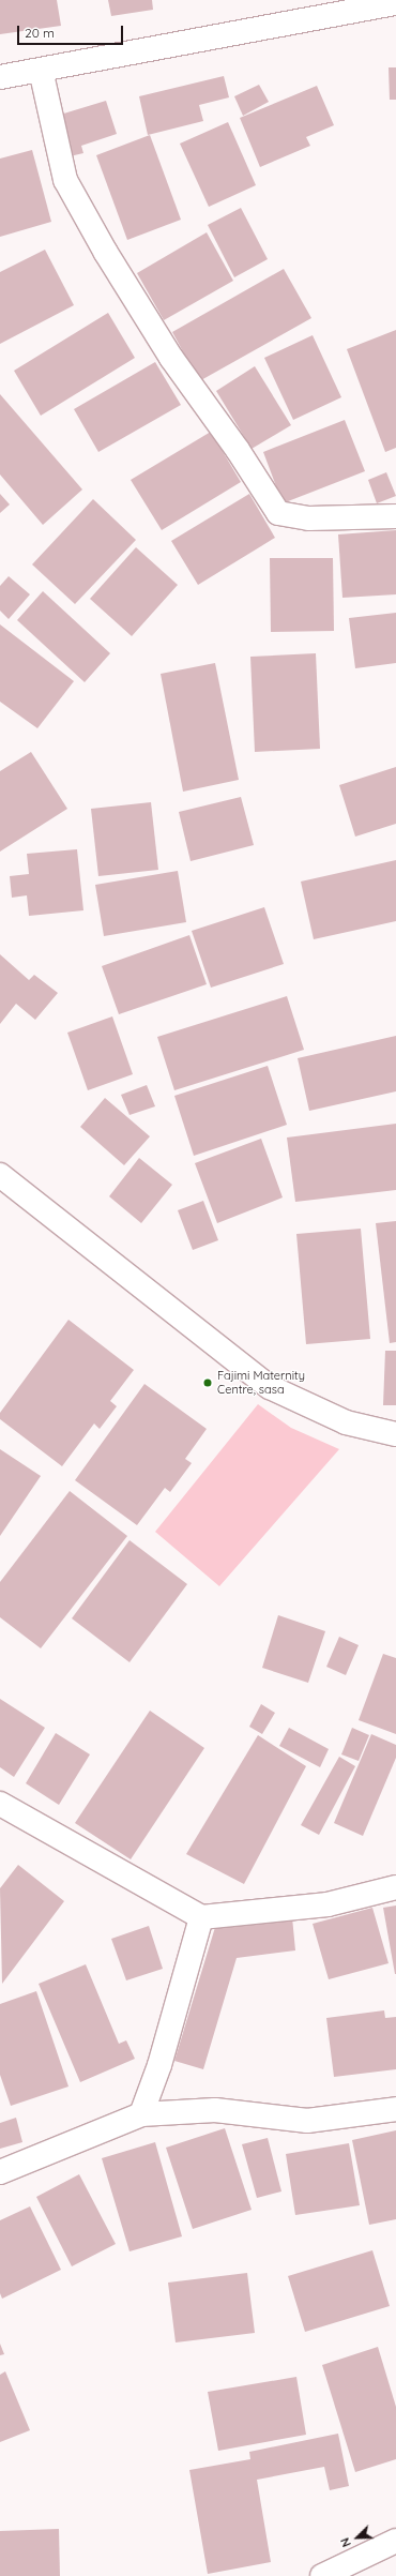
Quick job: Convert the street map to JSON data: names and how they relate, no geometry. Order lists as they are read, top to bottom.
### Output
{
  "places": ["Fajimi Maternity Centre, sasa"],
  "scale_bar": "20 m",
  "north": "bottom left"
}
